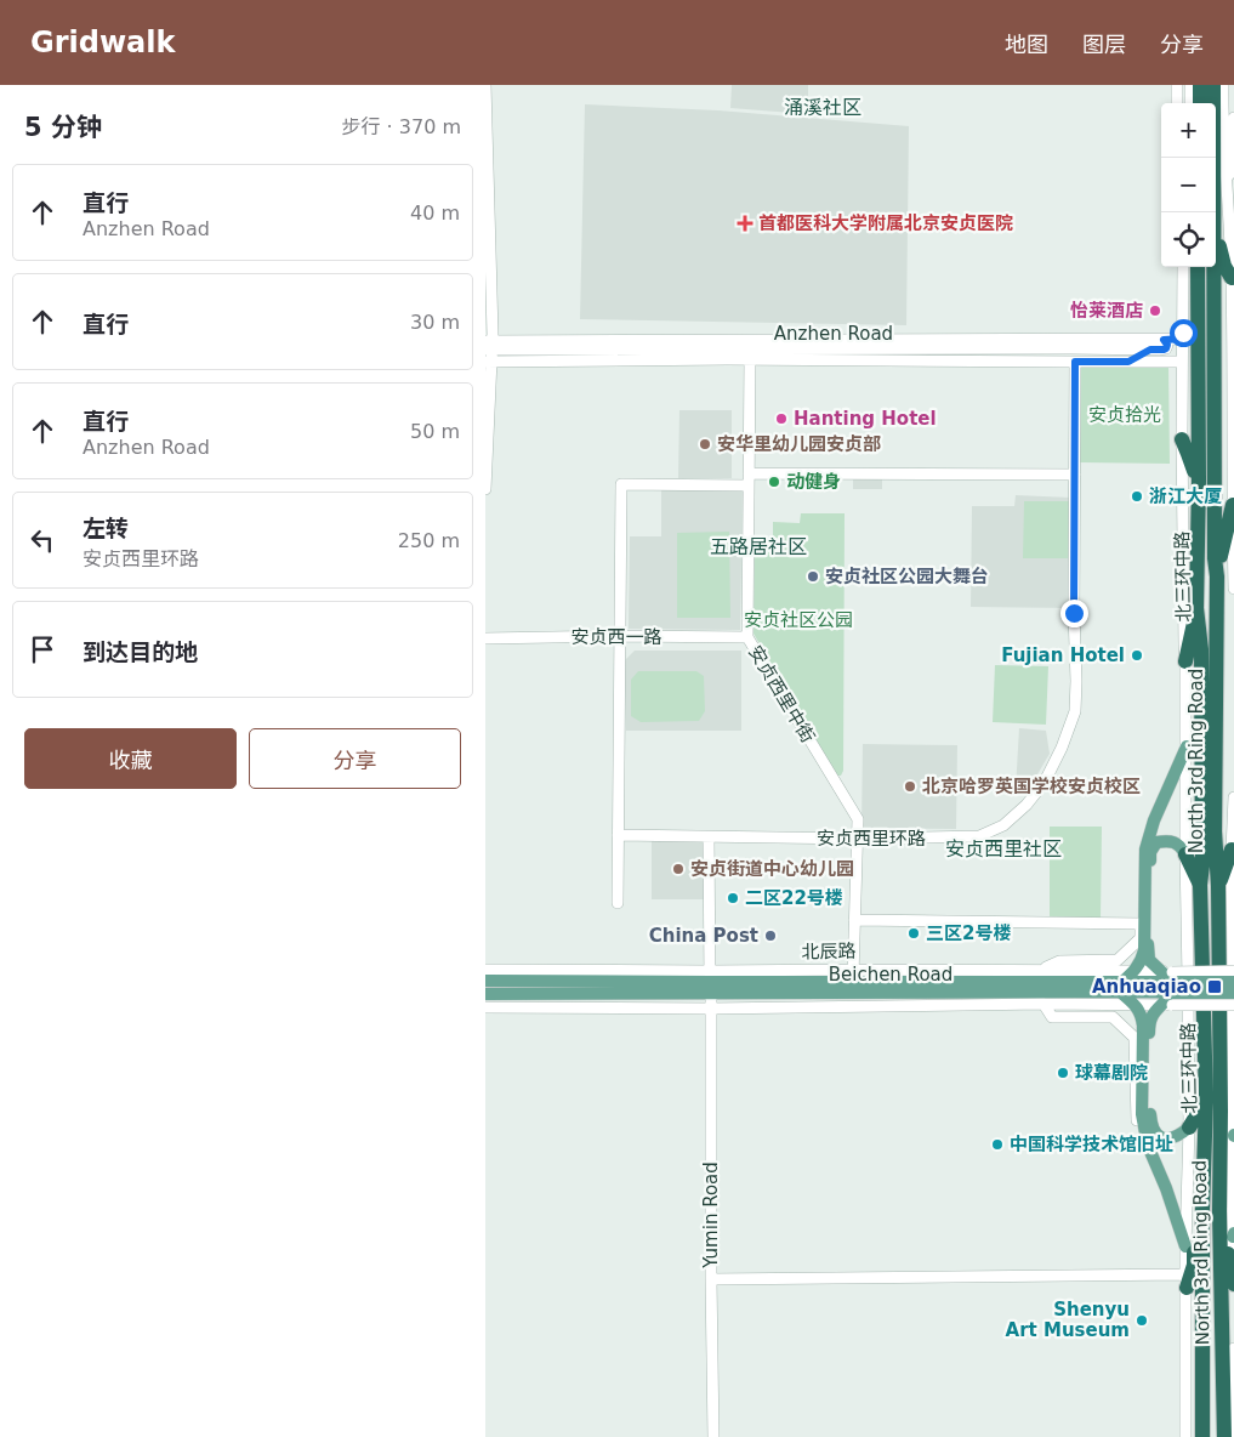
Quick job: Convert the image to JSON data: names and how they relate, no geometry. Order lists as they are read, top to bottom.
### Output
{
  "streets": {
    "highway": ["North 3rd Ring Road"],
    "main road": ["北辰路", "Beichen Road"],
    "street": [
      "Anzhen Road",
      "北三环中路",
      "安贞西一路",
      "安贞西里中街",
      "安贞西里环路",
      "Yumin Road"
    ]
  },
  "crossings": [
    ["Anzhen Road", "北三环中路"],
    ["Anzhen Road", "安贞西里中街"],
    ["Anzhen Road", "安贞西里环路"],
    ["安贞西一路", "安贞西里中街"],
    ["安贞西里中街", "安贞西里环路"],
    ["安贞西里中街", "北辰路"],
    ["安贞西里环路", "Yumin Road"],
    ["北辰路", "Beichen Road"],
    ["北辰路", "Yumin Road"],
    ["Beichen Road", "Yumin Road"]
  ],
  "districts": ["涌溪社区", "五路居社区", "安贞西里社区"],
  "parks": ["安贞拾光", "安贞社区公园"],
  "places": {
    "health": ["首都医科大学附属北京安贞医院"],
    "other": [
      "怡莱酒店",
      "Hanting Hotel",
      "安华里幼儿园安贞部",
      "动健身",
      "浙江大厦",
      "安贞社区公园大舞台",
      "Fujian Hotel",
      "北京哈罗英国学校安贞校区",
      "安贞街道中心幼儿园",
      "二区22号楼",
      "三区2号楼",
      "China Post",
      "球幕剧院",
      "中国科学技术馆旧址",
      "Shenyu Art Museum"
    ],
    "transit": ["Anhuaqiao"]
  },
  "page": {
    "header": "Gridwalk",
    "nav": ["地图", "图层", "分享"],
    "heading": ["5 分钟", "步行 · 370 m"],
    "map_buttons": ["+", "−"],
    "list": [
      ["直行", "Anzhen Road", "40 m"],
      ["直行", "30 m"],
      ["直行", "Anzhen Road", "50 m"],
      ["左转", "安贞西里环路", "250 m"],
      "到达目的地"
    ],
    "buttons": ["收藏", "分享"]
  }
}
